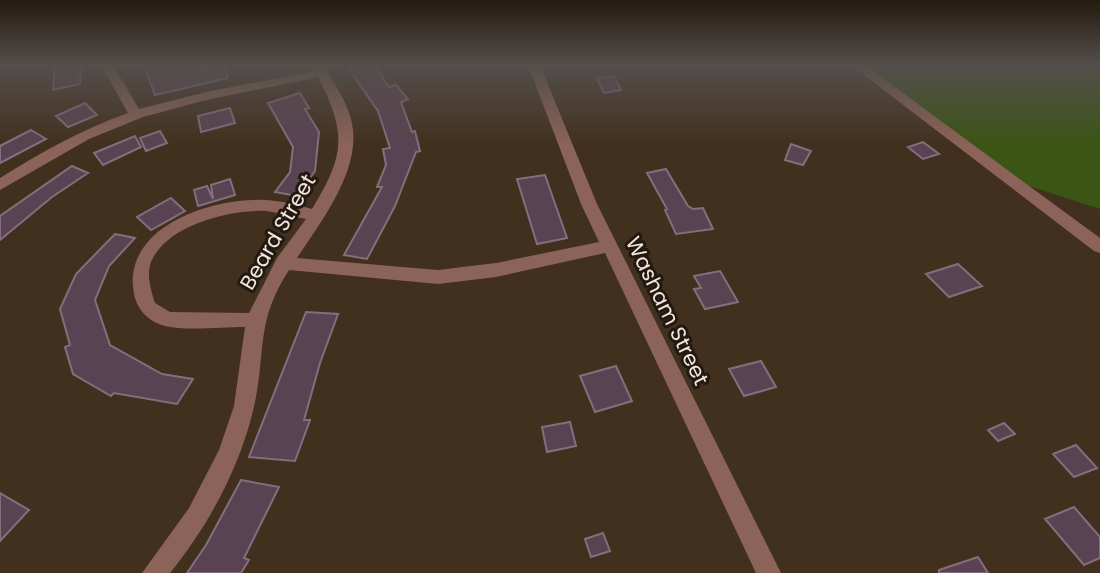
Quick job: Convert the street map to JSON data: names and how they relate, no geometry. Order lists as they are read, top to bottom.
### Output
{
  "streets": {
    "street": ["Beard Street", "Washam Street"]
  }
}
